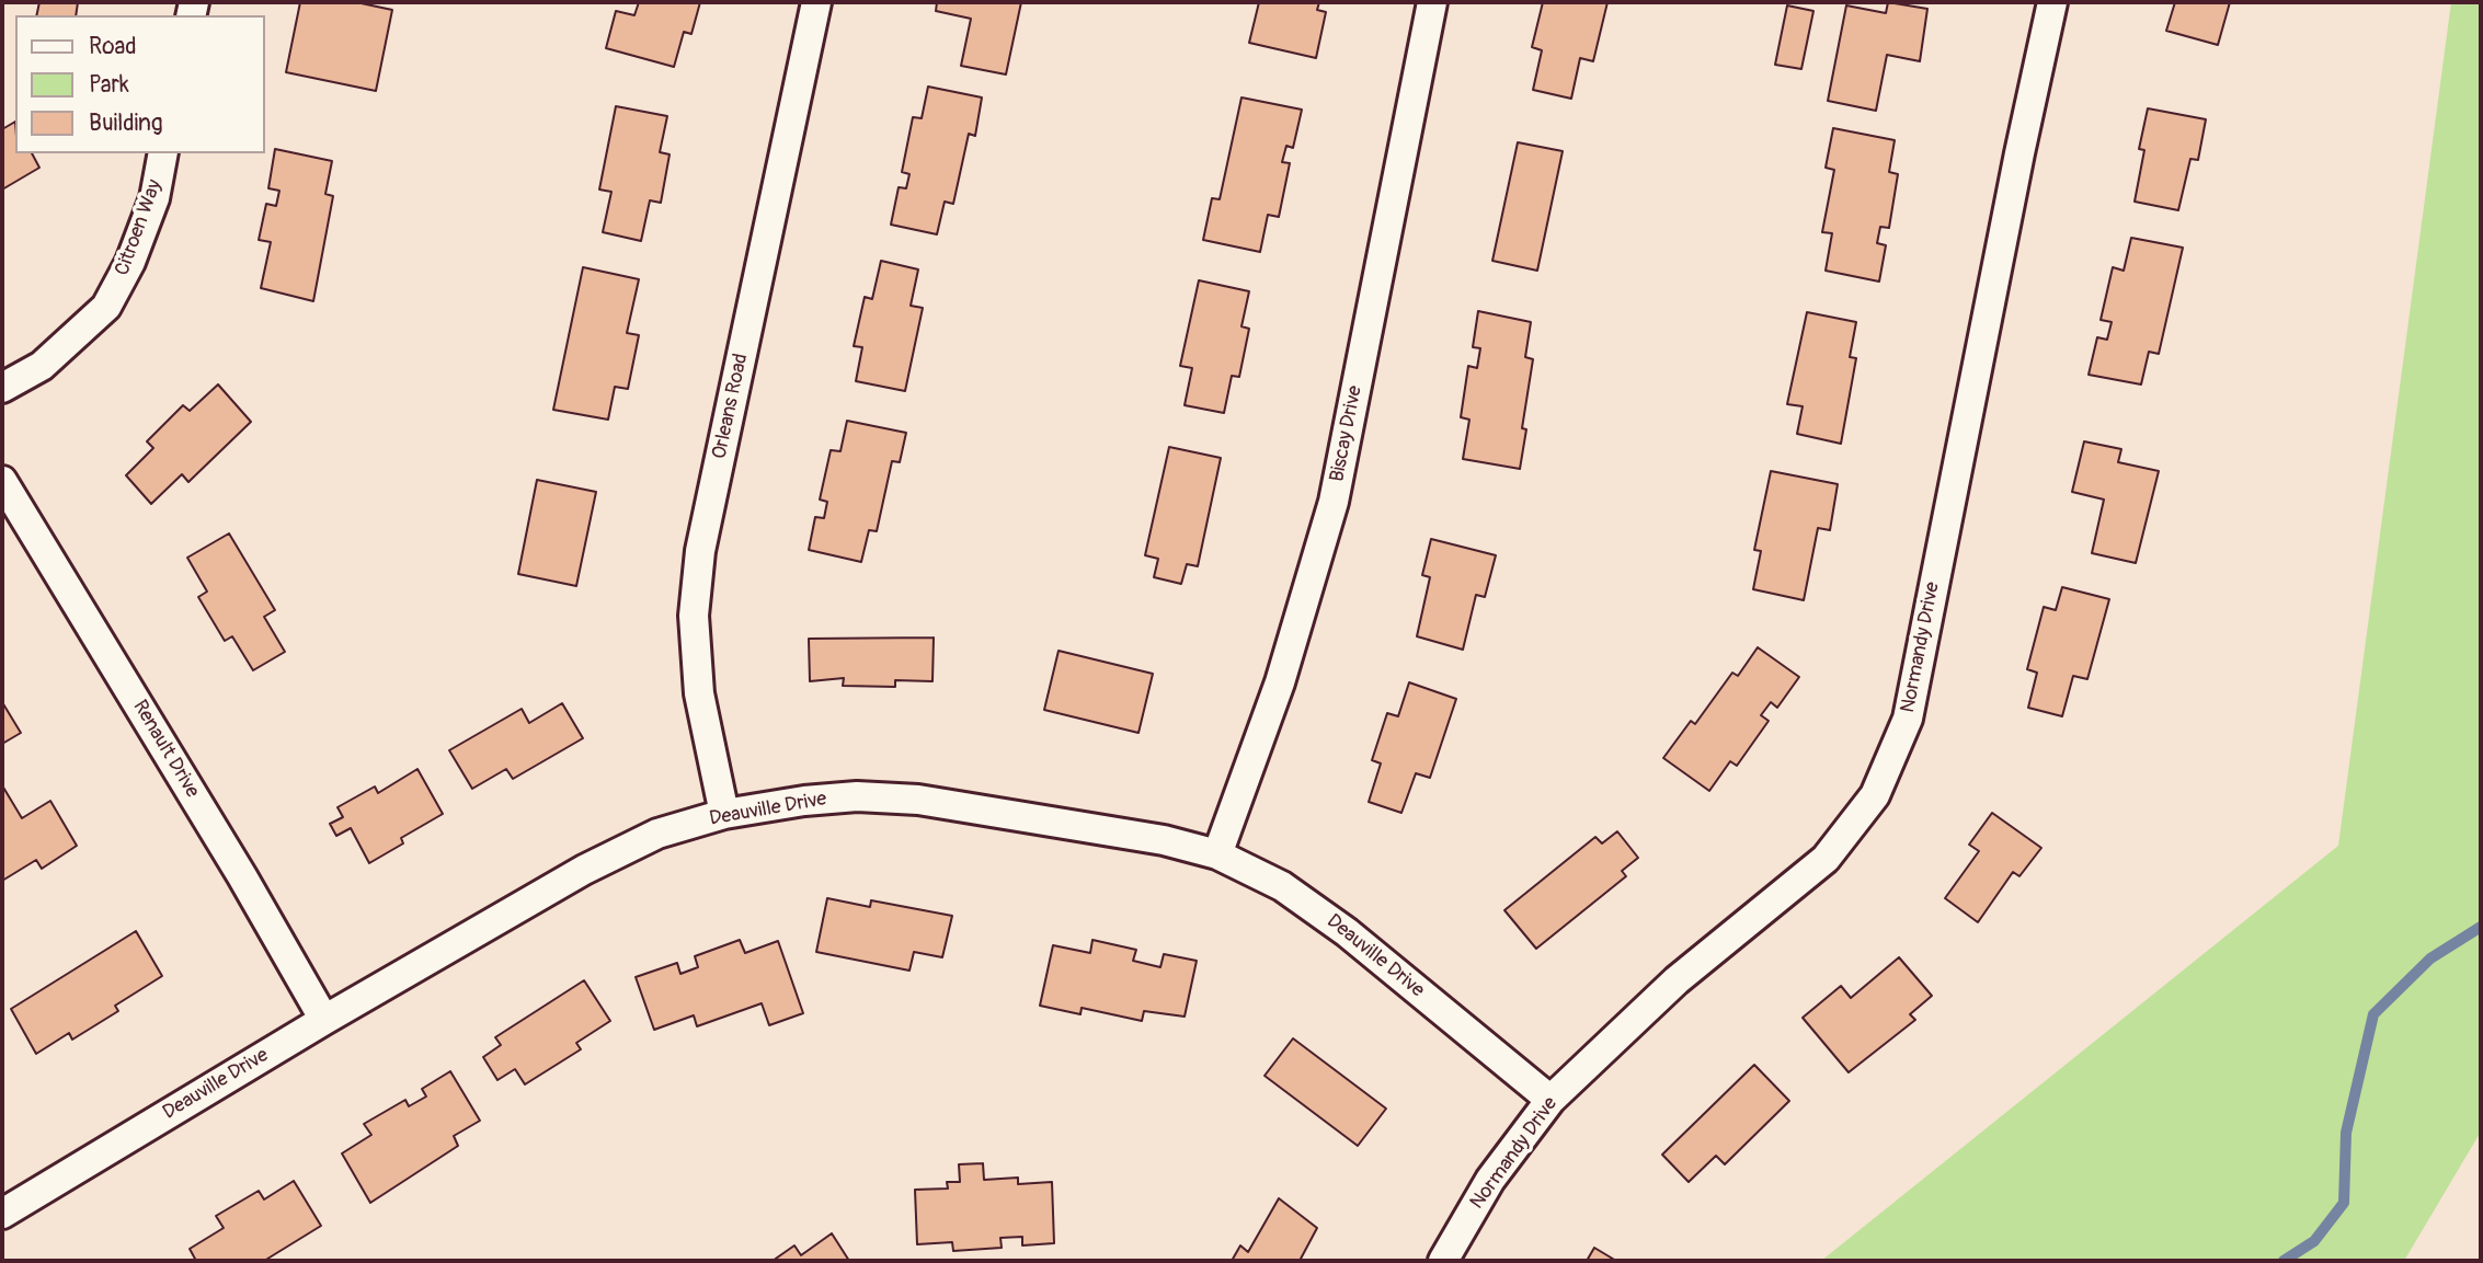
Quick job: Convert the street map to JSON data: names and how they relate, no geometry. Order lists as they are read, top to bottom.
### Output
{
  "streets": {
    "street": [
      "Citroen Way",
      "Orleans Road",
      "Biscay Drive",
      "Normandy Drive",
      "Renault Drive",
      "Deauville Drive"
    ]
  },
  "crossings": [
    ["Orleans Road", "Deauville Drive"],
    ["Biscay Drive", "Deauville Drive"],
    ["Normandy Drive", "Deauville Drive"],
    ["Renault Drive", "Deauville Drive"]
  ],
  "legend": ["Road", "Park", "Building"]
}
